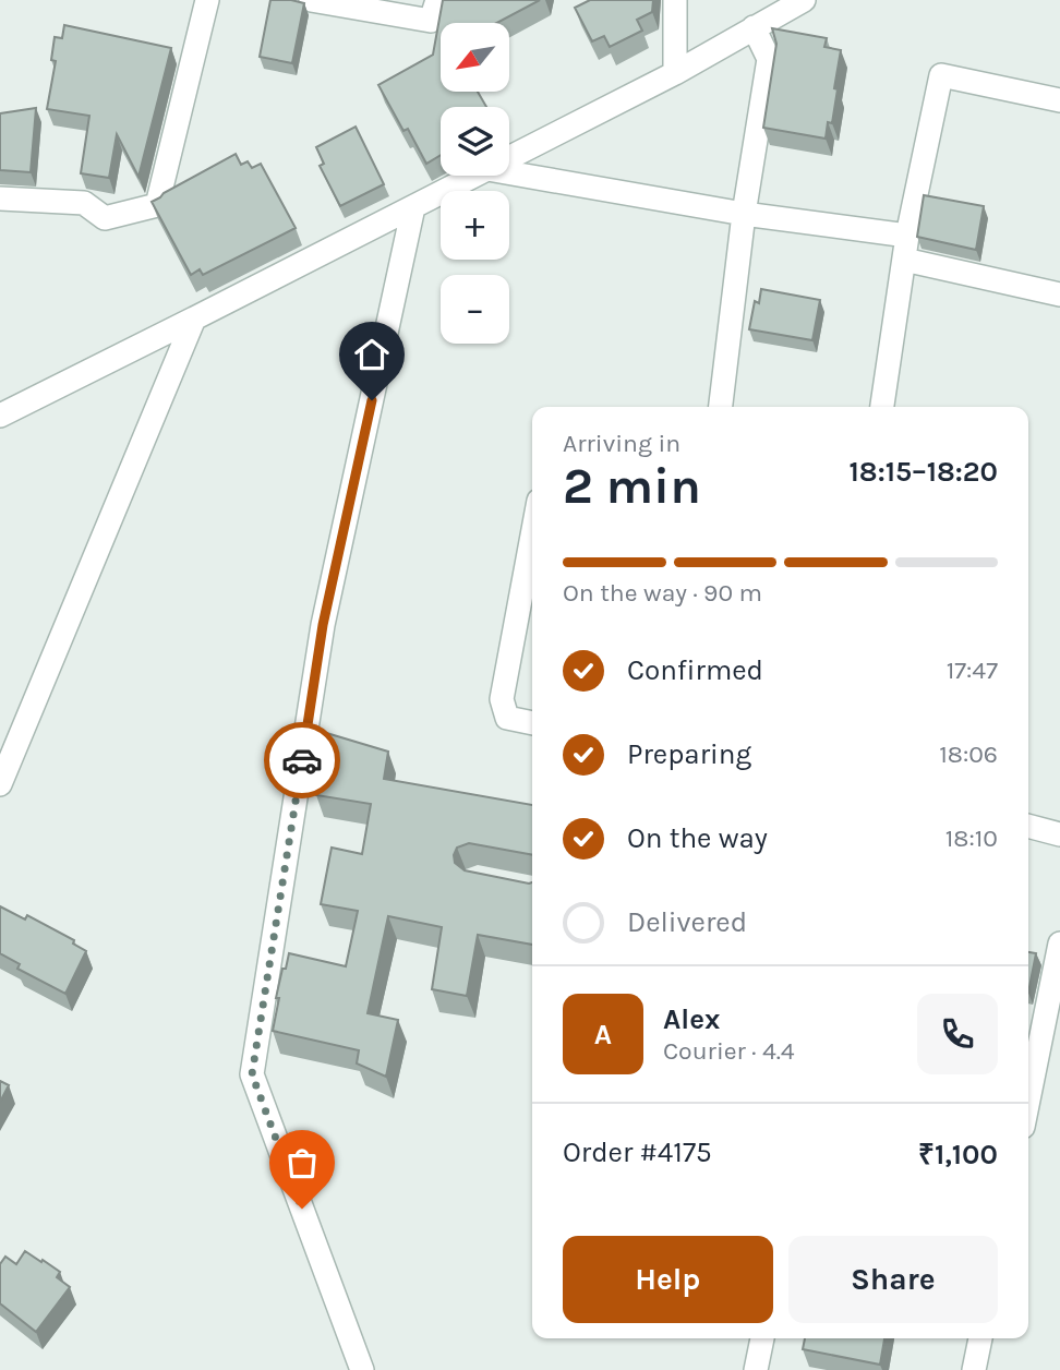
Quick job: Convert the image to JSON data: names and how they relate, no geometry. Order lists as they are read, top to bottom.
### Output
{
  "north": "bottom left",
  "page": {
    "map_buttons": ["+", "−"],
    "heading": ["2 min", "Arriving in", "18:15–18:20"],
    "panel": [
      "Alex",
      "Courier · 4.4",
      "Order #4175",
      "₹1,100"
    ],
    "bar": "On the way · 90 m",
    "list": [
      ["Confirmed", "17:47"],
      ["Preparing", "18:06"],
      ["On the way", "18:10"],
      "Delivered"
    ],
    "round": "A",
    "buttons": ["Help", "Share"]
  }
}
